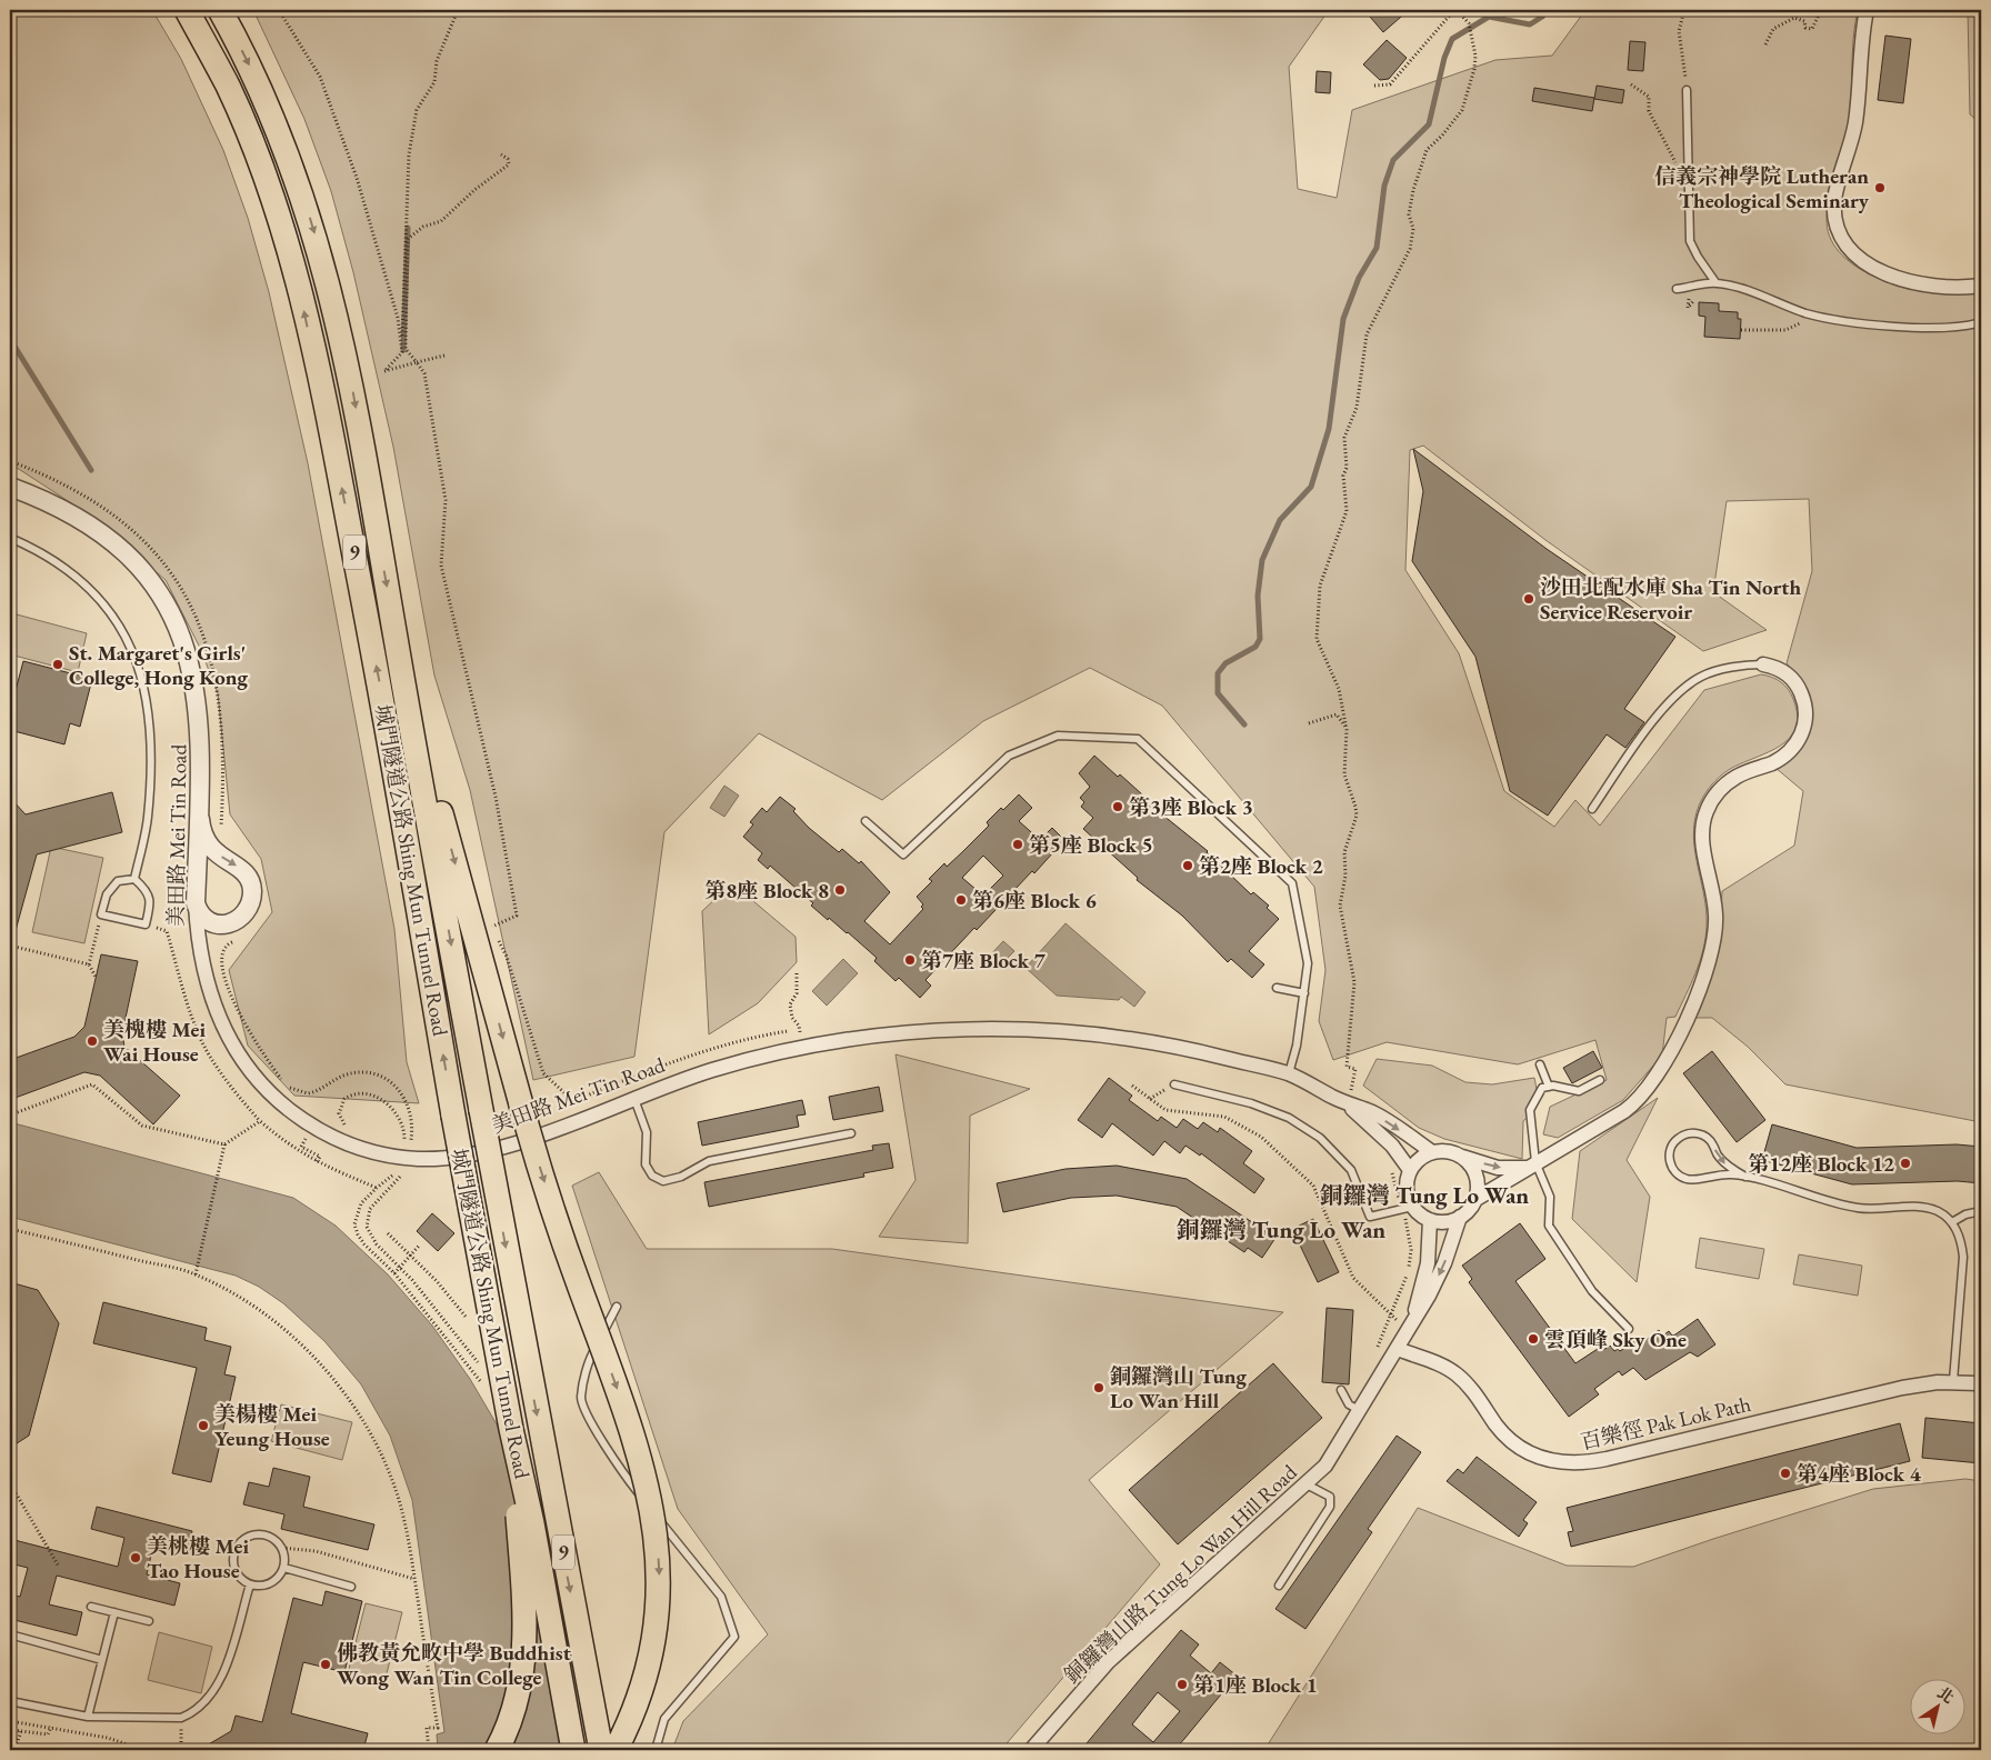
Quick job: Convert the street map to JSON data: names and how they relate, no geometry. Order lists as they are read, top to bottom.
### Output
{
  "streets": {
    "highway": ["9", "城門隧道公路 Shing Mun Tunnel Road"],
    "street": ["美田路 Mei Tin Road", "百樂徑 Pak Lok Path", "銅鑼灣山路 Tung Lo Wan Hill Road"]
  },
  "crossings": [
    ["美田路 Mei Tin Road", "銅鑼灣山路 Tung Lo Wan Hill Road"],
    ["百樂徑 Pak Lok Path", "銅鑼灣山路 Tung Lo Wan Hill Road"]
  ],
  "districts": ["銅鑼灣 Tung Lo Wan", "銅鑼灣 Tung Lo Wan"],
  "places": [
    "信義宗神學院 Lutheran Theological Seminary",
    "沙田北配水庫 Sha Tin North Service Reservoir",
    "St. Margaret's Girls' College, Hong Kong",
    "第3座 Block 3",
    "第5座 Block 5",
    "第2座 Block 2",
    "第8座 Block 8",
    "第6座 Block 6",
    "第7座 Block 7",
    "美槐樓 Mei Wai House",
    "第12座 Block 12",
    "雲頂峰 Sky One",
    "銅鑼灣山 Tung Lo Wan Hill",
    "美楊樓 Mei Yeung House",
    "第4座 Block 4",
    "美桃樓 Mei Tao House",
    "佛教黃允畋中學 Buddhist Wong Wan Tin College",
    "第1座 Block 1"
  ],
  "north": "top right"
}
